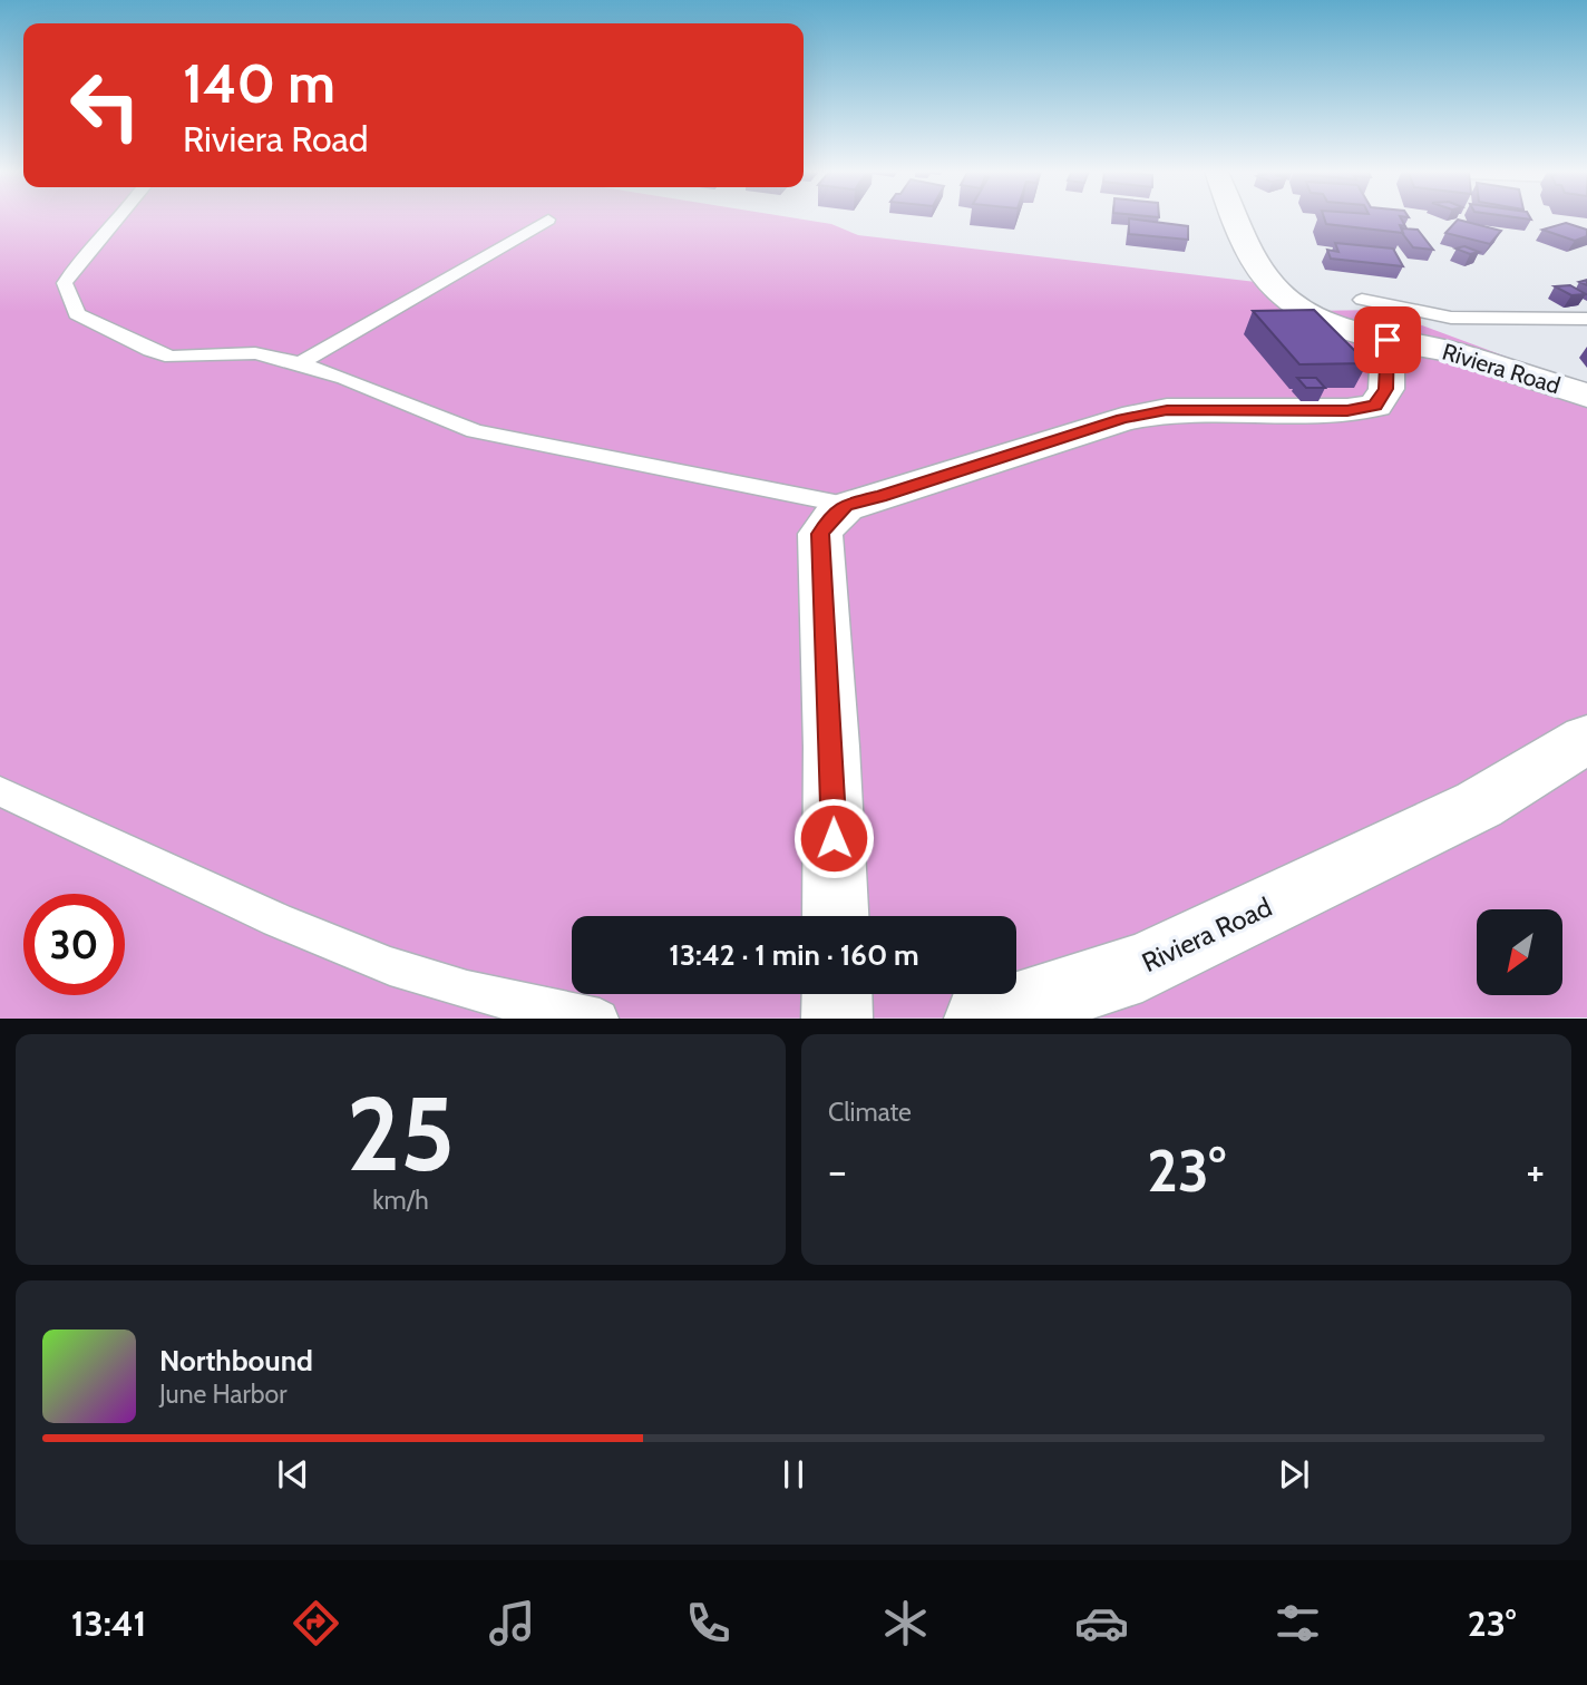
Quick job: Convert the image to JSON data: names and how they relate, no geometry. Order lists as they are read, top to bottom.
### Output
{
  "streets": {
    "street": ["Riviera Road"]
  },
  "north": "bottom left",
  "page": {
    "turn": ["140 m", "Riviera Road"],
    "limit": "30",
    "trip": "13:42 · 1 min · 160 m",
    "tile": [
      ["25", "km/h"],
      "Climate"
    ],
    "heat": ["−", "23°", "+"],
    "song": ["Northbound", "June Harbor"],
    "tabs": ["13:41", "23°"]
  }
}
